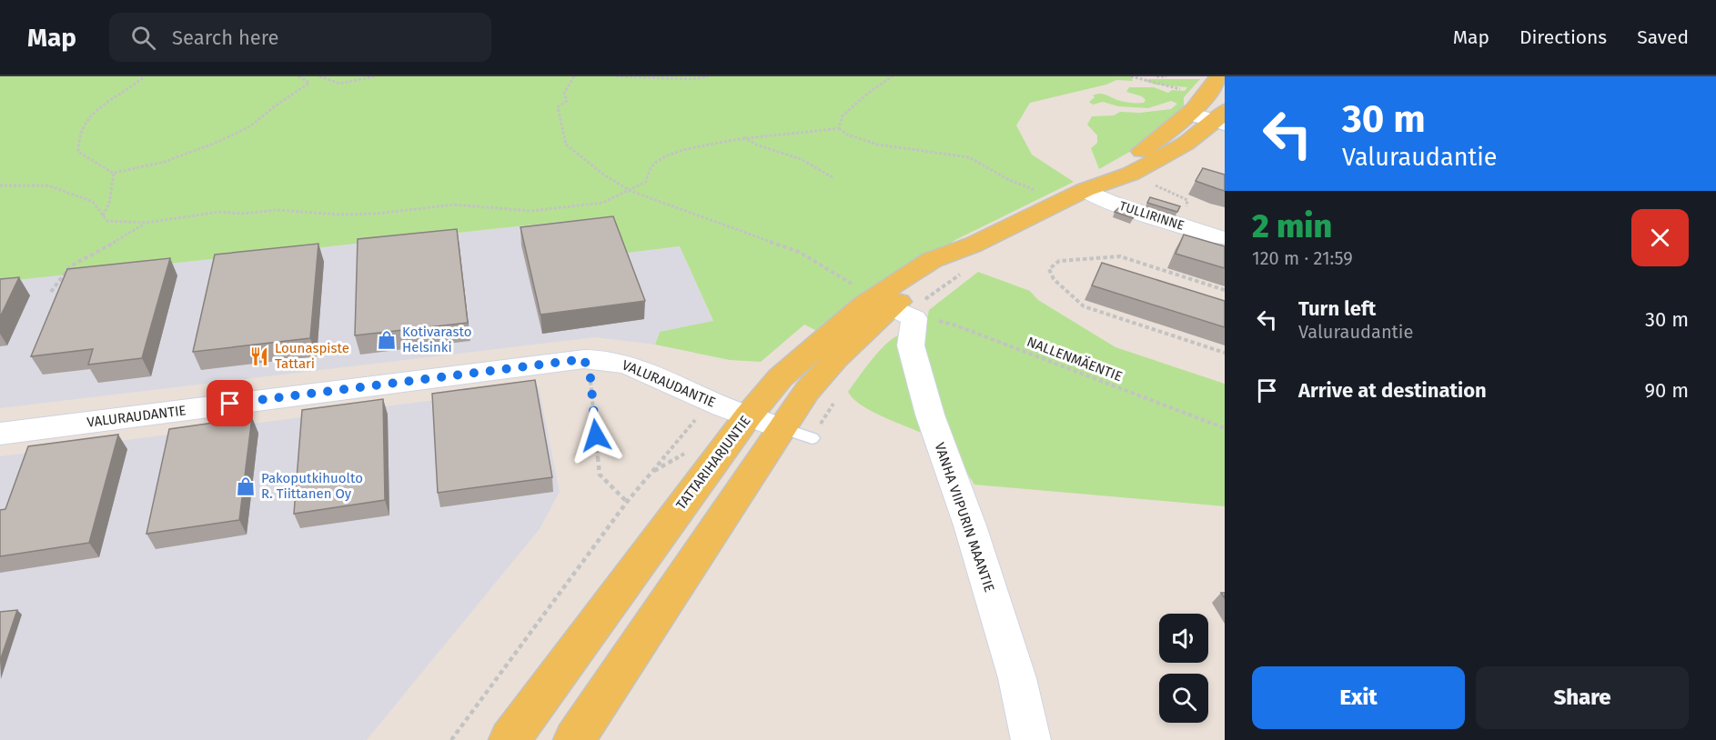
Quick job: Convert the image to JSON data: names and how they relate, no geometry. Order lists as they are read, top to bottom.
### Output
{
  "streets": {
    "main road": ["TATTARIHARJUNTIE"],
    "street": ["TULLIRINNE", "VALURAUDANTIE", "VANHA VIIPURIN MAANTIE"],
    "path": ["NALLENMÄENTIE"]
  },
  "crossings": [
    ["TULLIRINNE", "TATTARIHARJUNTIE"],
    ["NALLENMÄENTIE", "TATTARIHARJUNTIE"],
    ["NALLENMÄENTIE", "VANHA VIIPURIN MAANTIE"],
    ["VALURAUDANTIE", "TATTARIHARJUNTIE"],
    ["TATTARIHARJUNTIE", "VANHA VIIPURIN MAANTIE"]
  ],
  "places": {
    "shop": ["Kotivarasto Helsinki", "Pakoputkihuolto R. Tiittanen Oy"],
    "restaurant": ["Lounaspiste Tattari"]
  },
  "page": {
    "header": "Map",
    "search": "Search here",
    "nav": ["Map", "Directions", "Saved"],
    "turn": ["30 m", "Valuraudantie"],
    "heading": ["2 min", "120 m · 21:59"],
    "list": [
      {
        "name": "Turn left",
        "note": "Valuraudantie",
        "value": "30 m"
      },
      {
        "name": "Arrive at destination",
        "value": "90 m"
      }
    ],
    "buttons": ["Exit", "Share"]
  }
}
